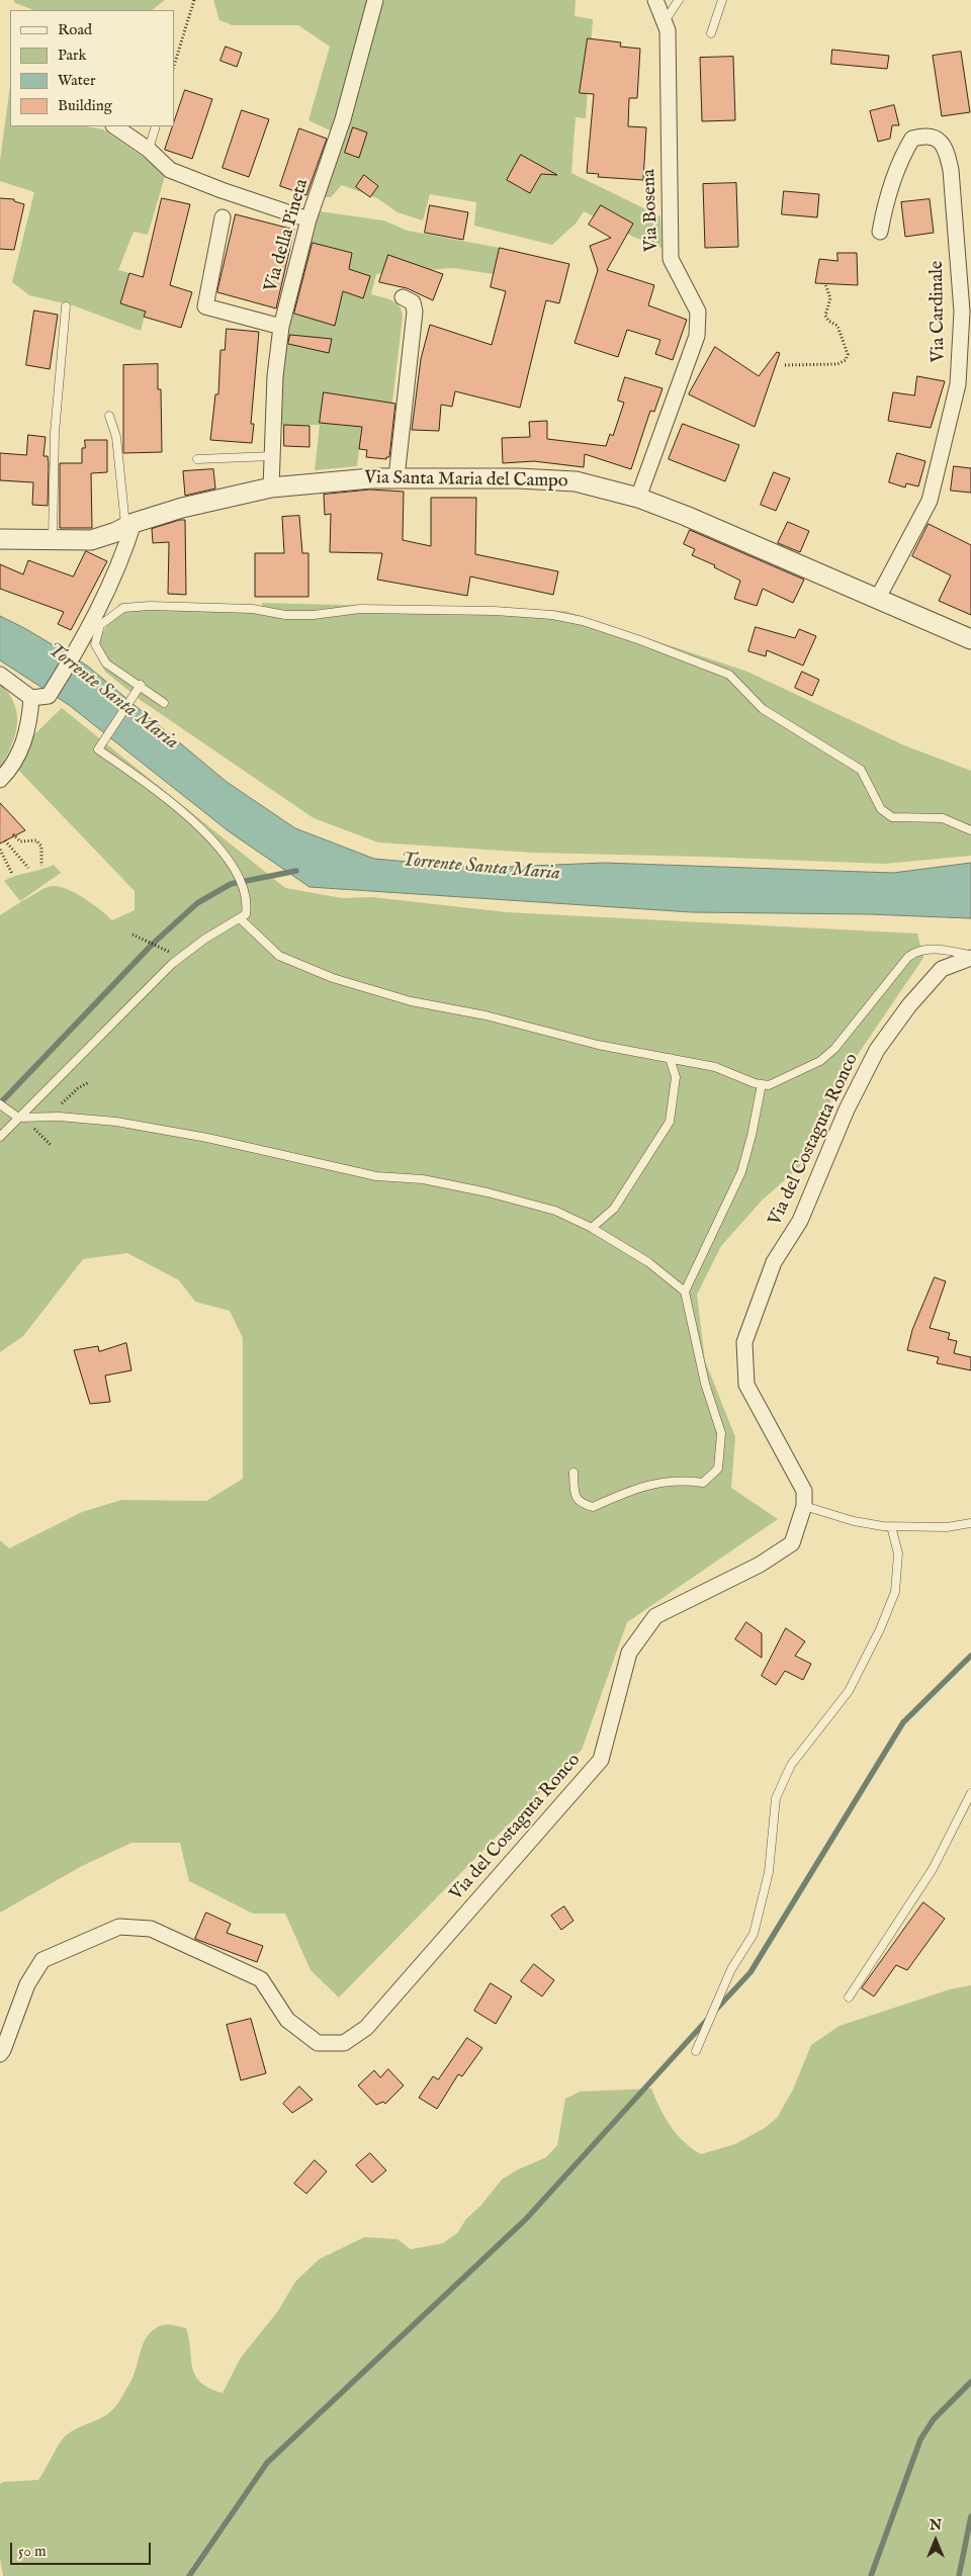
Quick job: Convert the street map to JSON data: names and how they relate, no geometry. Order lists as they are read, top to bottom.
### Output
{
  "streets": {
    "street": [
      "Via Bosena",
      "Via della Pineta",
      "Via Cardinale",
      "Via Santa Maria del Campo",
      "Via del Costaguta Ronco"
    ]
  },
  "crossings": [
    ["Via Bosena", "Via Santa Maria del Campo"],
    ["Via della Pineta", "Via Santa Maria del Campo"],
    ["Via Cardinale", "Via Santa Maria del Campo"]
  ],
  "water": ["Torrente Santa Maria"],
  "legend": [
    "Road",
    "Park",
    "Water",
    "Building"
  ],
  "scale_bar": "50 m",
  "north": "top"
}
